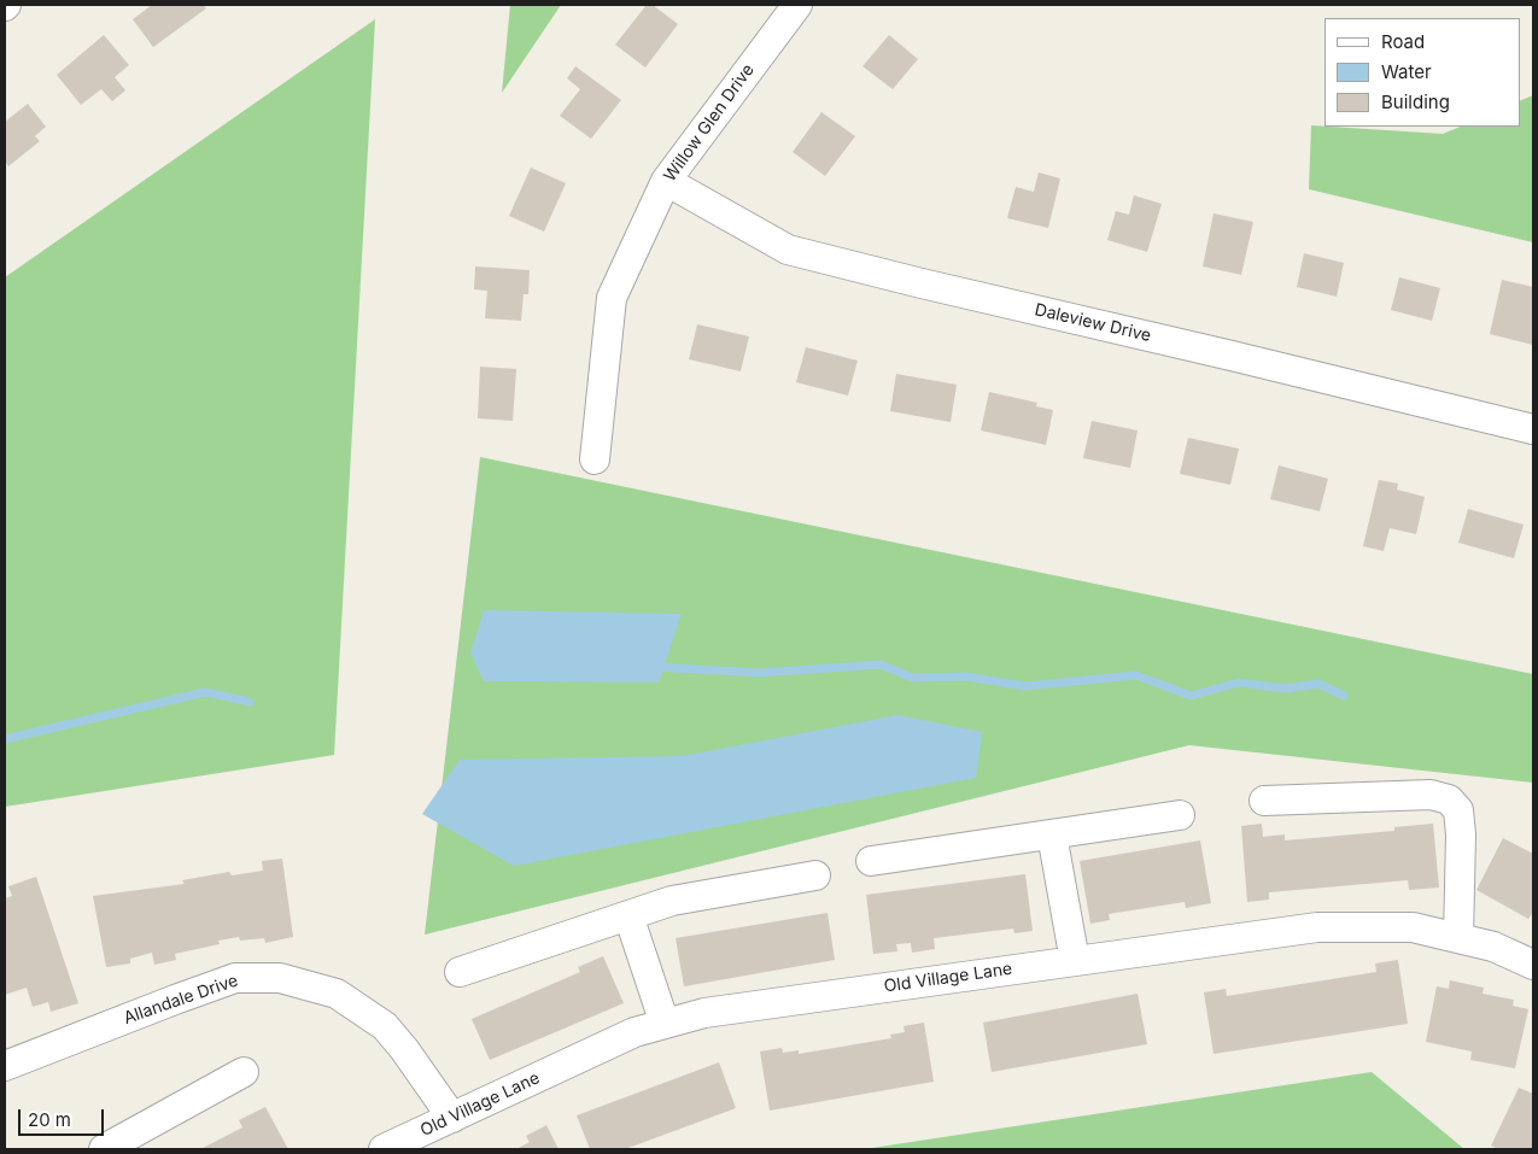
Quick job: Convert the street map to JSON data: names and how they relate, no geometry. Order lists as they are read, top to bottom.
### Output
{
  "streets": {
    "street": [
      "Willow Glen Drive",
      "Daleview Drive",
      "Old Village Lane",
      "Allandale Drive"
    ]
  },
  "crossings": [
    ["Willow Glen Drive", "Daleview Drive"],
    ["Old Village Lane", "Allandale Drive"]
  ],
  "legend": ["Road", "Water", "Building"],
  "scale_bar": "20 m"
}
